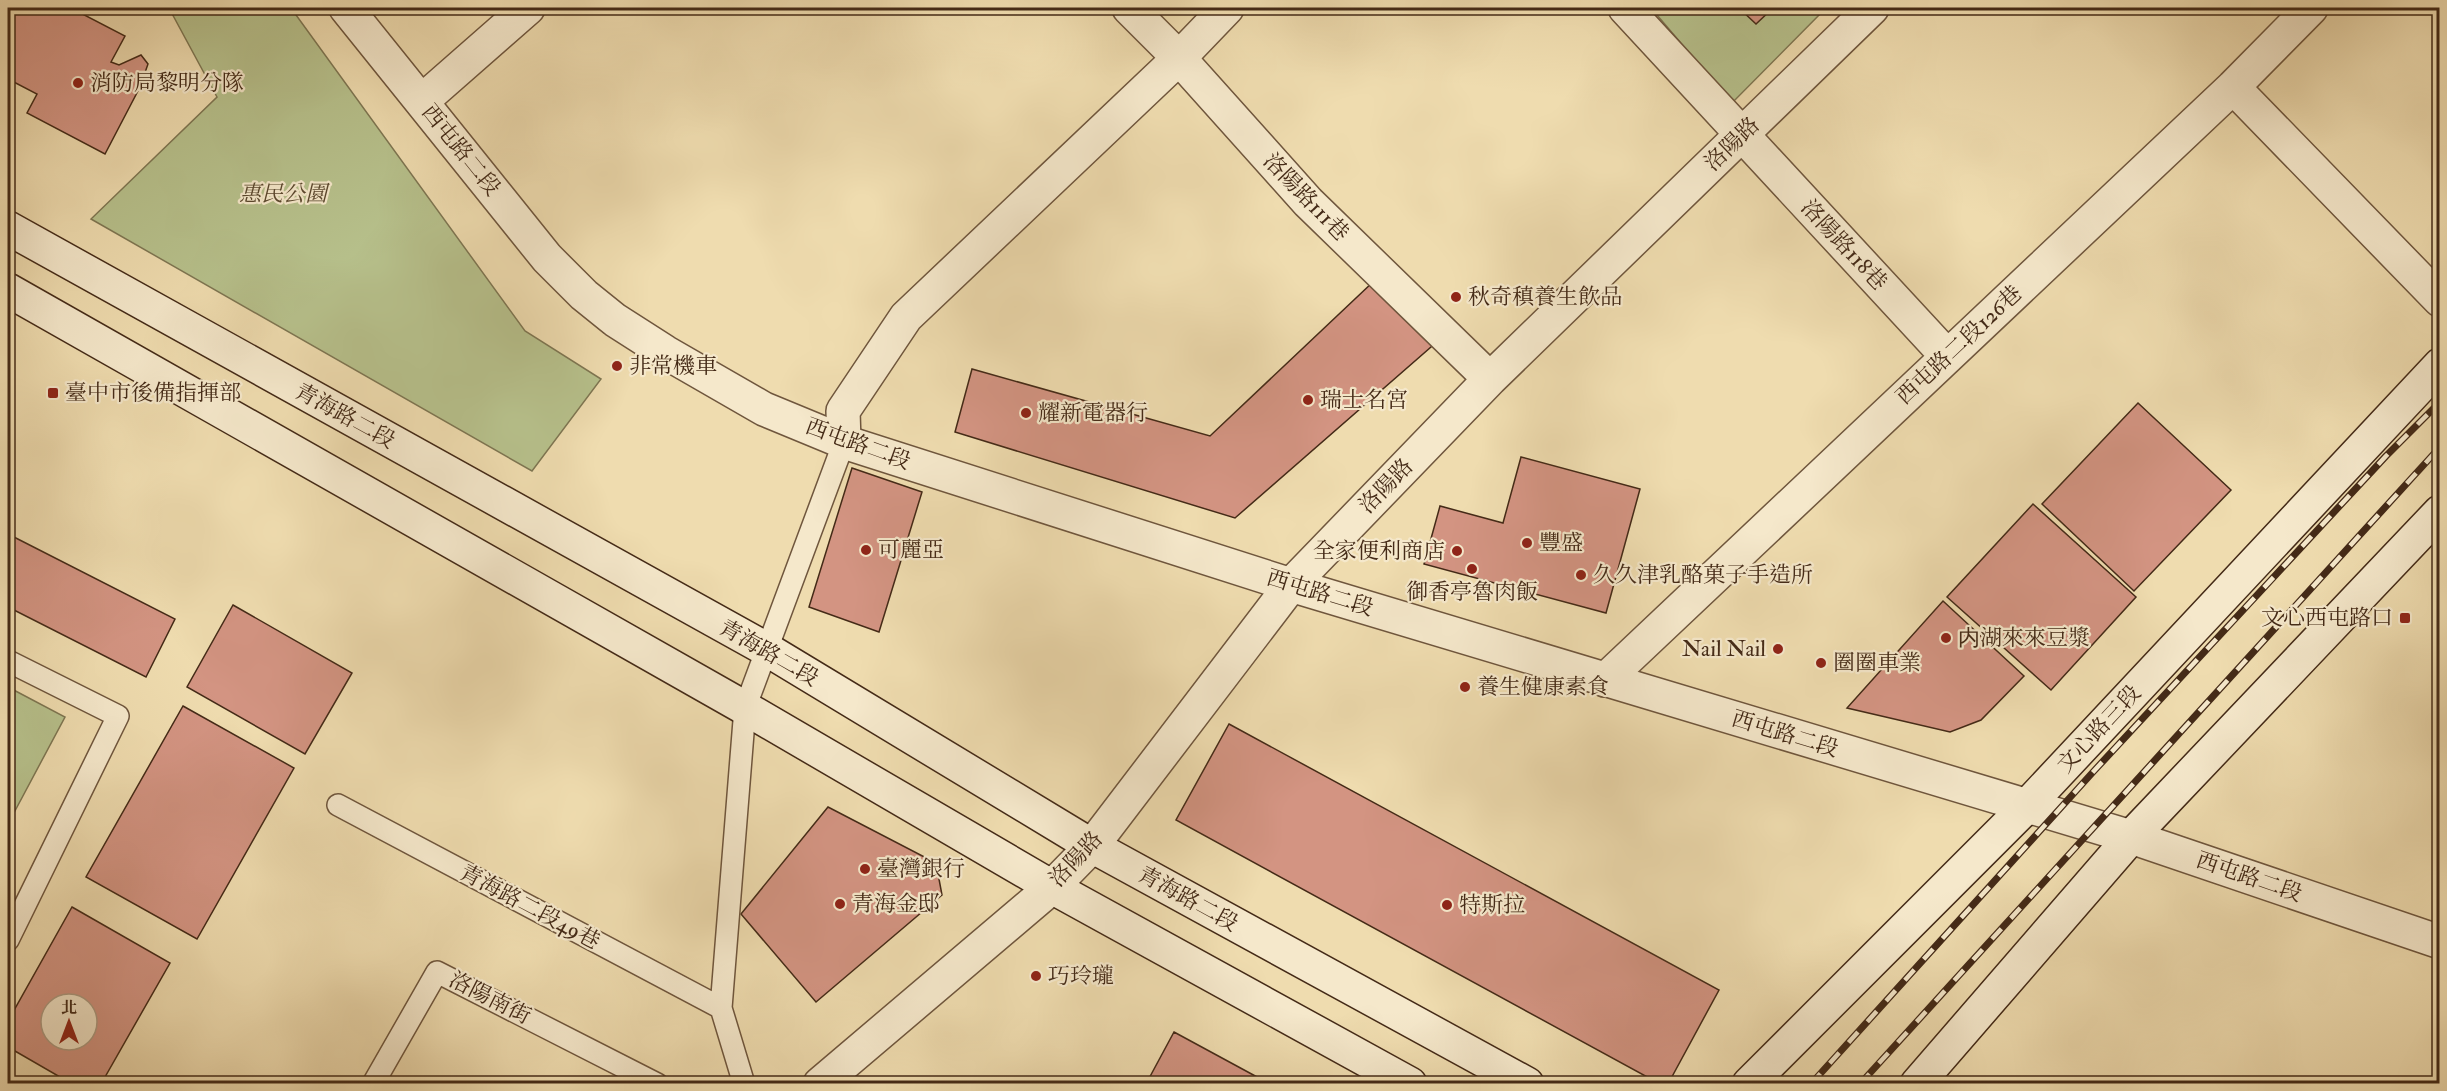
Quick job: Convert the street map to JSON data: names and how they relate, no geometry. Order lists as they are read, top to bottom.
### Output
{
  "streets": {
    "street": [
      "洛陽路",
      "西屯路二段",
      "洛陽路111巷",
      "洛陽路118巷",
      "西屯路二段126巷",
      "青海路二段",
      "文心路三段"
    ],
    "lane": ["青海路二段49巷", "洛陽南街"]
  },
  "crossings": [
    ["洛陽路", "西屯路二段"],
    ["洛陽路", "洛陽路111巷"],
    ["洛陽路", "洛陽路118巷"],
    ["洛陽路", "青海路二段"],
    ["西屯路二段", "西屯路二段126巷"],
    ["西屯路二段", "文心路三段"],
    ["洛陽路118巷", "西屯路二段126巷"]
  ],
  "parks": ["惠民公園"],
  "places": {
    "other": [
      "消防局黎明分隊",
      "秋奇稹養生飲品",
      "非常機車",
      "瑞士名宮",
      "耀新電器行",
      "豐盛",
      "可麗亞",
      "全家便利商店",
      "御香亭魯肉飯",
      "久久津乳酪菓子手造所",
      "内湖來來豆漿",
      "Nail Nail",
      "圈圈車業",
      "養生健康素食",
      "臺灣銀行",
      "青海金邸",
      "特斯拉",
      "巧玲瓏"
    ],
    "transit": ["臺中市後備指揮部", "文心西屯路口"]
  },
  "north": "top"
}
